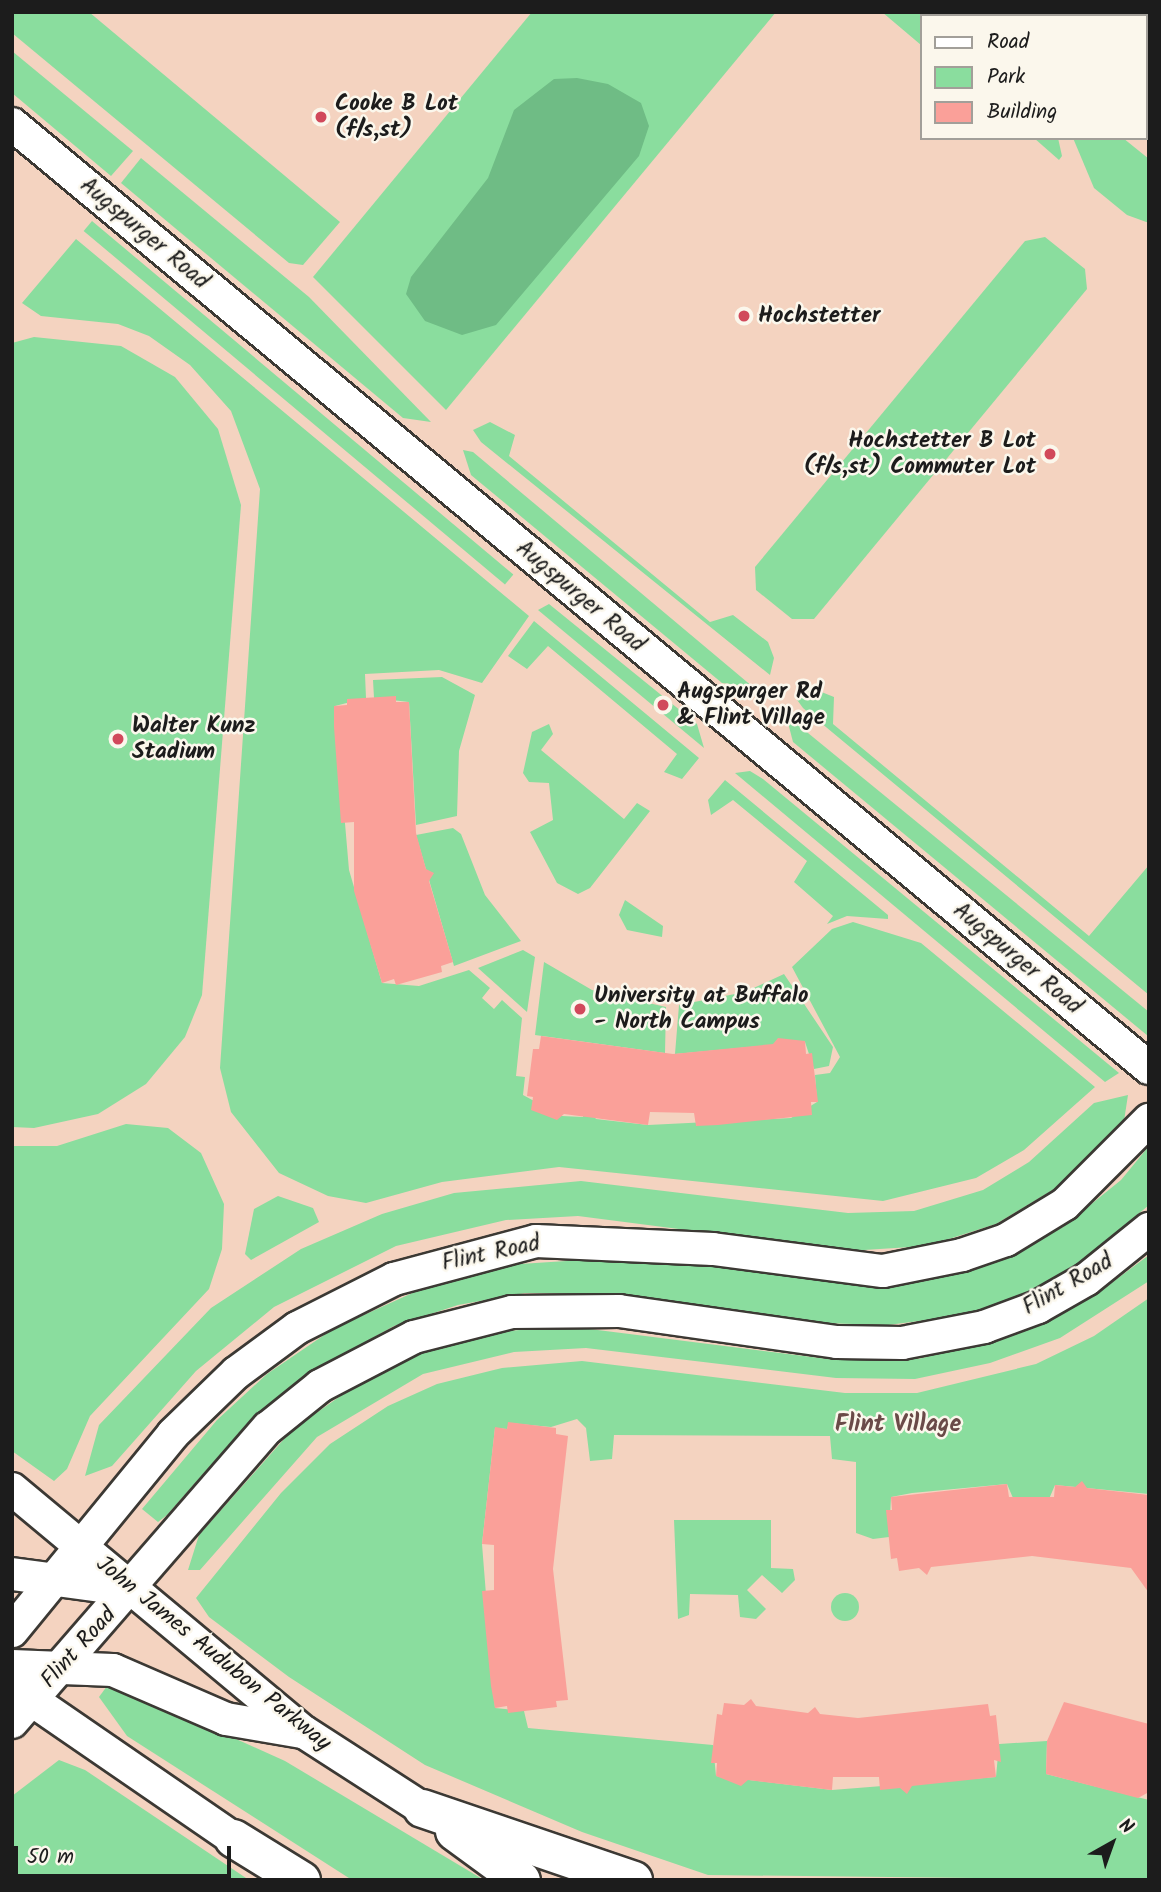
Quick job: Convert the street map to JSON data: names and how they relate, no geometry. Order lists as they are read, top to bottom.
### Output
{
  "streets": {
    "street": ["Augspurger Road", "Flint Road", "John James Audubon Parkway"]
  },
  "crossings": [
    ["Flint Road", "John James Audubon Parkway"]
  ],
  "districts": ["Flint Village"],
  "places": [
    "Cooke B Lot (f/s,st)",
    "Hochstetter",
    "Hochstetter B Lot (f/s,st) Commuter Lot",
    "Augspurger Rd & Flint Village",
    "Walter Kunz Stadium",
    "University at Buffalo - North Campus"
  ],
  "legend": ["Road", "Park", "Building"],
  "scale_bar": "50 m",
  "north": "top right"
}
